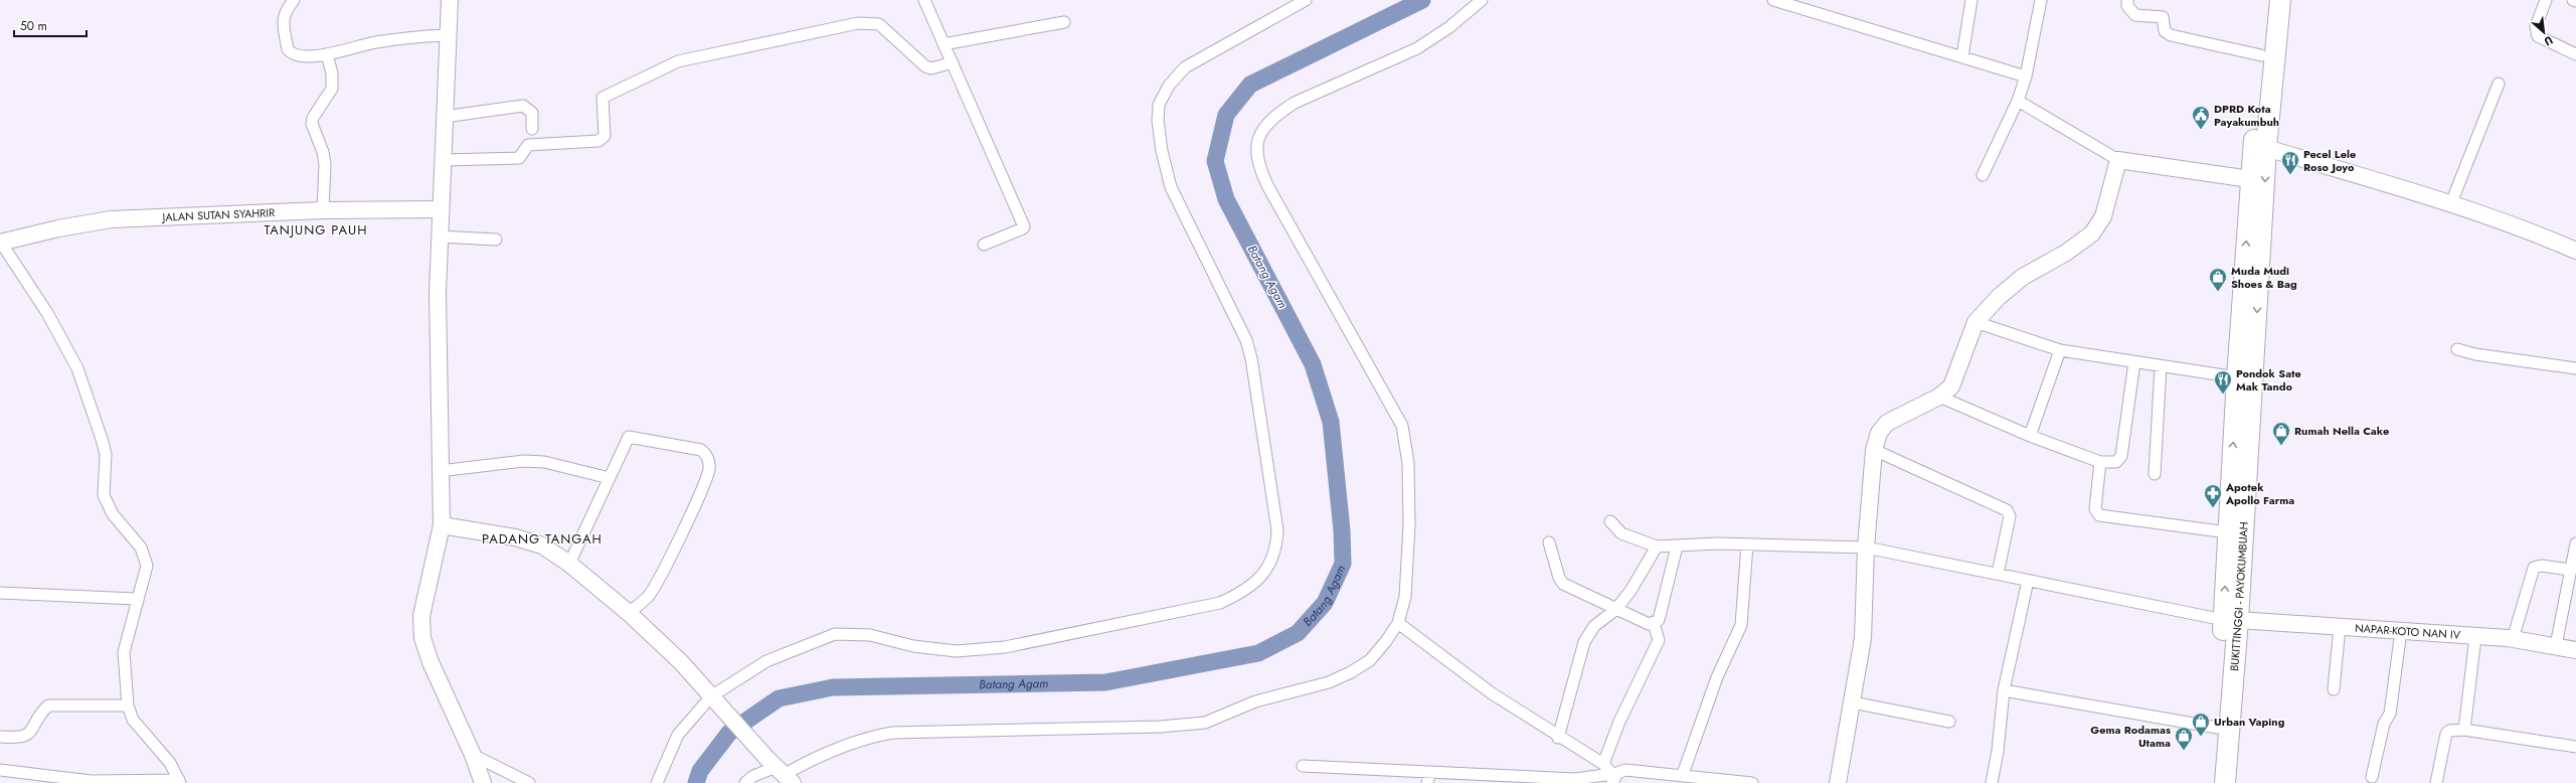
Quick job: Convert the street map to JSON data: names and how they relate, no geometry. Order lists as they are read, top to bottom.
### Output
{
  "streets": {
    "highway": ["BUKITTINGGI - PAYOKUMBUAH"],
    "street": ["JALAN SUTAN SYAHRIR", "NAPAR-KOTO NAN IV"]
  },
  "crossings": [
    ["BUKITTINGGI - PAYOKUMBUAH", "NAPAR-KOTO NAN IV"]
  ],
  "districts": ["TANJUNG PAUH", "PADANG TANGAH"],
  "water": ["Batang Agam"],
  "places": {
    "public building": ["DPRD Kota Payakumbuh"],
    "restaurant": ["Pecel Lele Roso Joyo", "Pondok Sate Mak Tando"],
    "shop": [
      "Muda Mudi Shoes & Bag",
      "Rumah Nella Cake",
      "Urban Vaping",
      "Gema Rodamas Utama"
    ],
    "pharmacy": ["Apotek Apollo Farma"]
  },
  "scale_bar": "50 m",
  "north": "bottom right"
}
